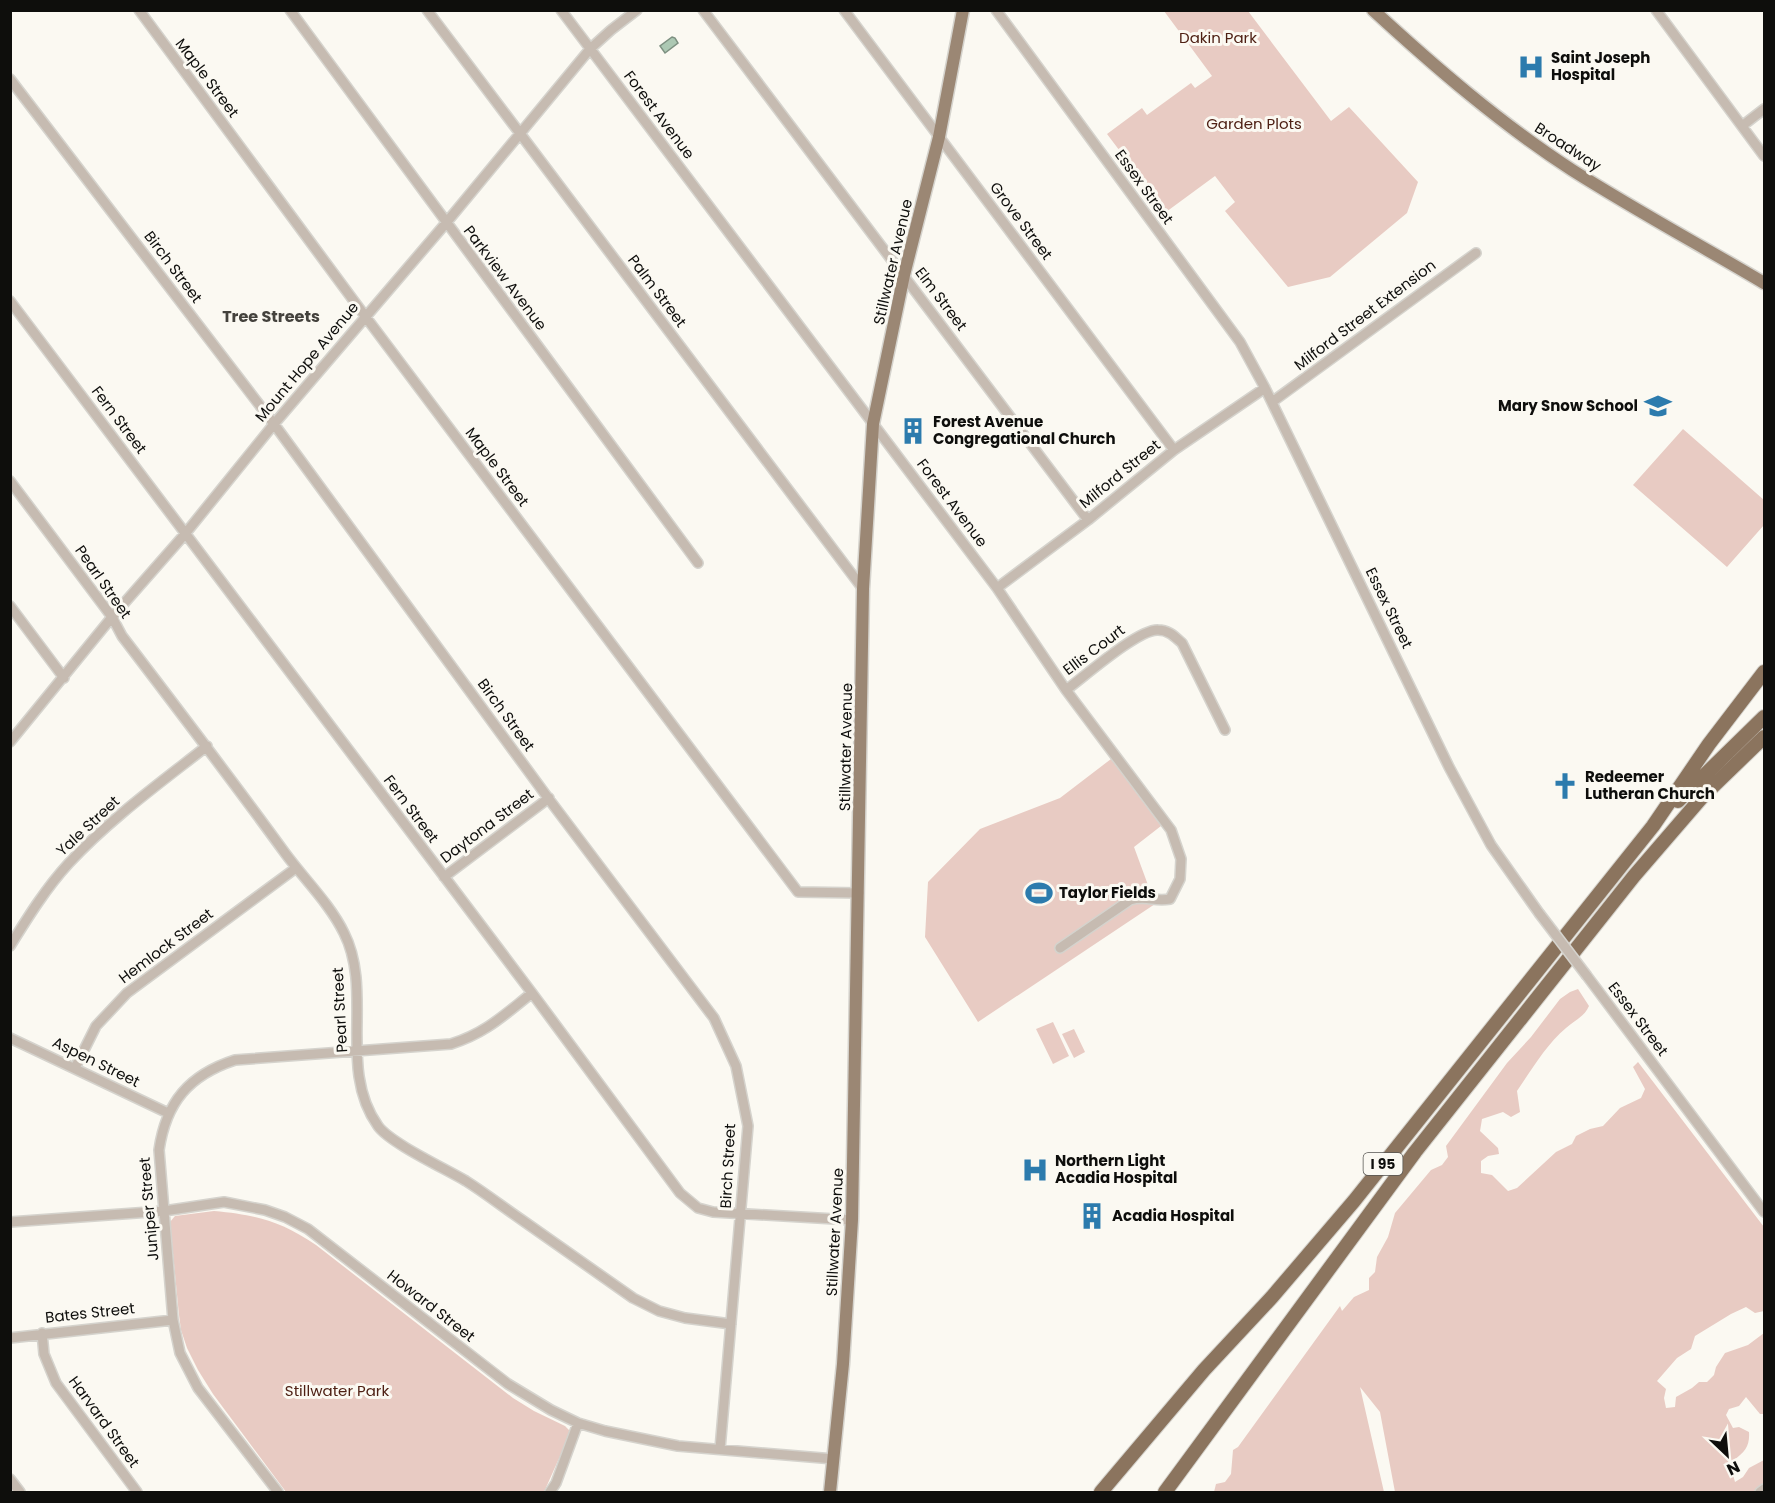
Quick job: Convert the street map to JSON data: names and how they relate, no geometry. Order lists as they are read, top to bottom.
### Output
{
  "streets": {
    "highway": ["I 95"],
    "main road": ["Broadway", "Stillwater Avenue"],
    "street": [
      "Maple Street",
      "Forest Avenue",
      "Essex Street",
      "Grove Street",
      "Birch Street",
      "Parkview Avenue",
      "Palm Street",
      "Elm Street",
      "Milford Street Extension",
      "Mount Hope Avenue",
      "Fern Street",
      "Milford Street",
      "Pearl Street",
      "Ellis Court",
      "Yale Street",
      "Daytona Street",
      "Hemlock Street",
      "Aspen Street",
      "Juniper Street",
      "Howard Street",
      "Bates Street",
      "Harvard Street"
    ]
  },
  "crossings": [
    ["Maple Street", "Stillwater Avenue"],
    ["Maple Street", "Mount Hope Avenue"],
    ["Forest Avenue", "Stillwater Avenue"],
    ["Forest Avenue", "Mount Hope Avenue"],
    ["Forest Avenue", "Milford Street"],
    ["Forest Avenue", "Ellis Court"],
    ["Essex Street", "Milford Street Extension"],
    ["Essex Street", "Milford Street"],
    ["Grove Street", "Stillwater Avenue"],
    ["Grove Street", "Milford Street"],
    ["Stillwater Avenue", "Palm Street"],
    ["Stillwater Avenue", "Elm Street"],
    ["Stillwater Avenue", "Fern Street"],
    ["Stillwater Avenue", "Howard Street"],
    ["Birch Street", "Mount Hope Avenue"],
    ["Birch Street", "Fern Street"],
    ["Birch Street", "Pearl Street"],
    ["Birch Street", "Daytona Street"],
    ["Birch Street", "Howard Street"],
    ["Parkview Avenue", "Mount Hope Avenue"],
    ["Palm Street", "Mount Hope Avenue"],
    ["Elm Street", "Milford Street"],
    ["Mount Hope Avenue", "Fern Street"],
    ["Mount Hope Avenue", "Pearl Street"],
    ["Fern Street", "Daytona Street"],
    ["Fern Street", "Juniper Street"],
    ["Pearl Street", "Yale Street"],
    ["Pearl Street", "Hemlock Street"],
    ["Pearl Street", "Juniper Street"],
    ["Hemlock Street", "Aspen Street"],
    ["Aspen Street", "Juniper Street"],
    ["Juniper Street", "Howard Street"],
    ["Juniper Street", "Bates Street"],
    ["Bates Street", "Harvard Street"]
  ],
  "districts": ["Tree Streets"],
  "parks": ["Dakin Park", "Garden Plots", "Stillwater Park"],
  "places": {
    "hospital": ["Saint Joseph Hospital", "Northern Light Acadia Hospital"],
    "school or university": ["Mary Snow School"],
    "building": ["Forest Avenue Congregational Church", "Acadia Hospital"],
    "church": ["Redeemer Lutheran Church"],
    "sports": ["Taylor Fields"]
  },
  "north": "bottom right"
}
